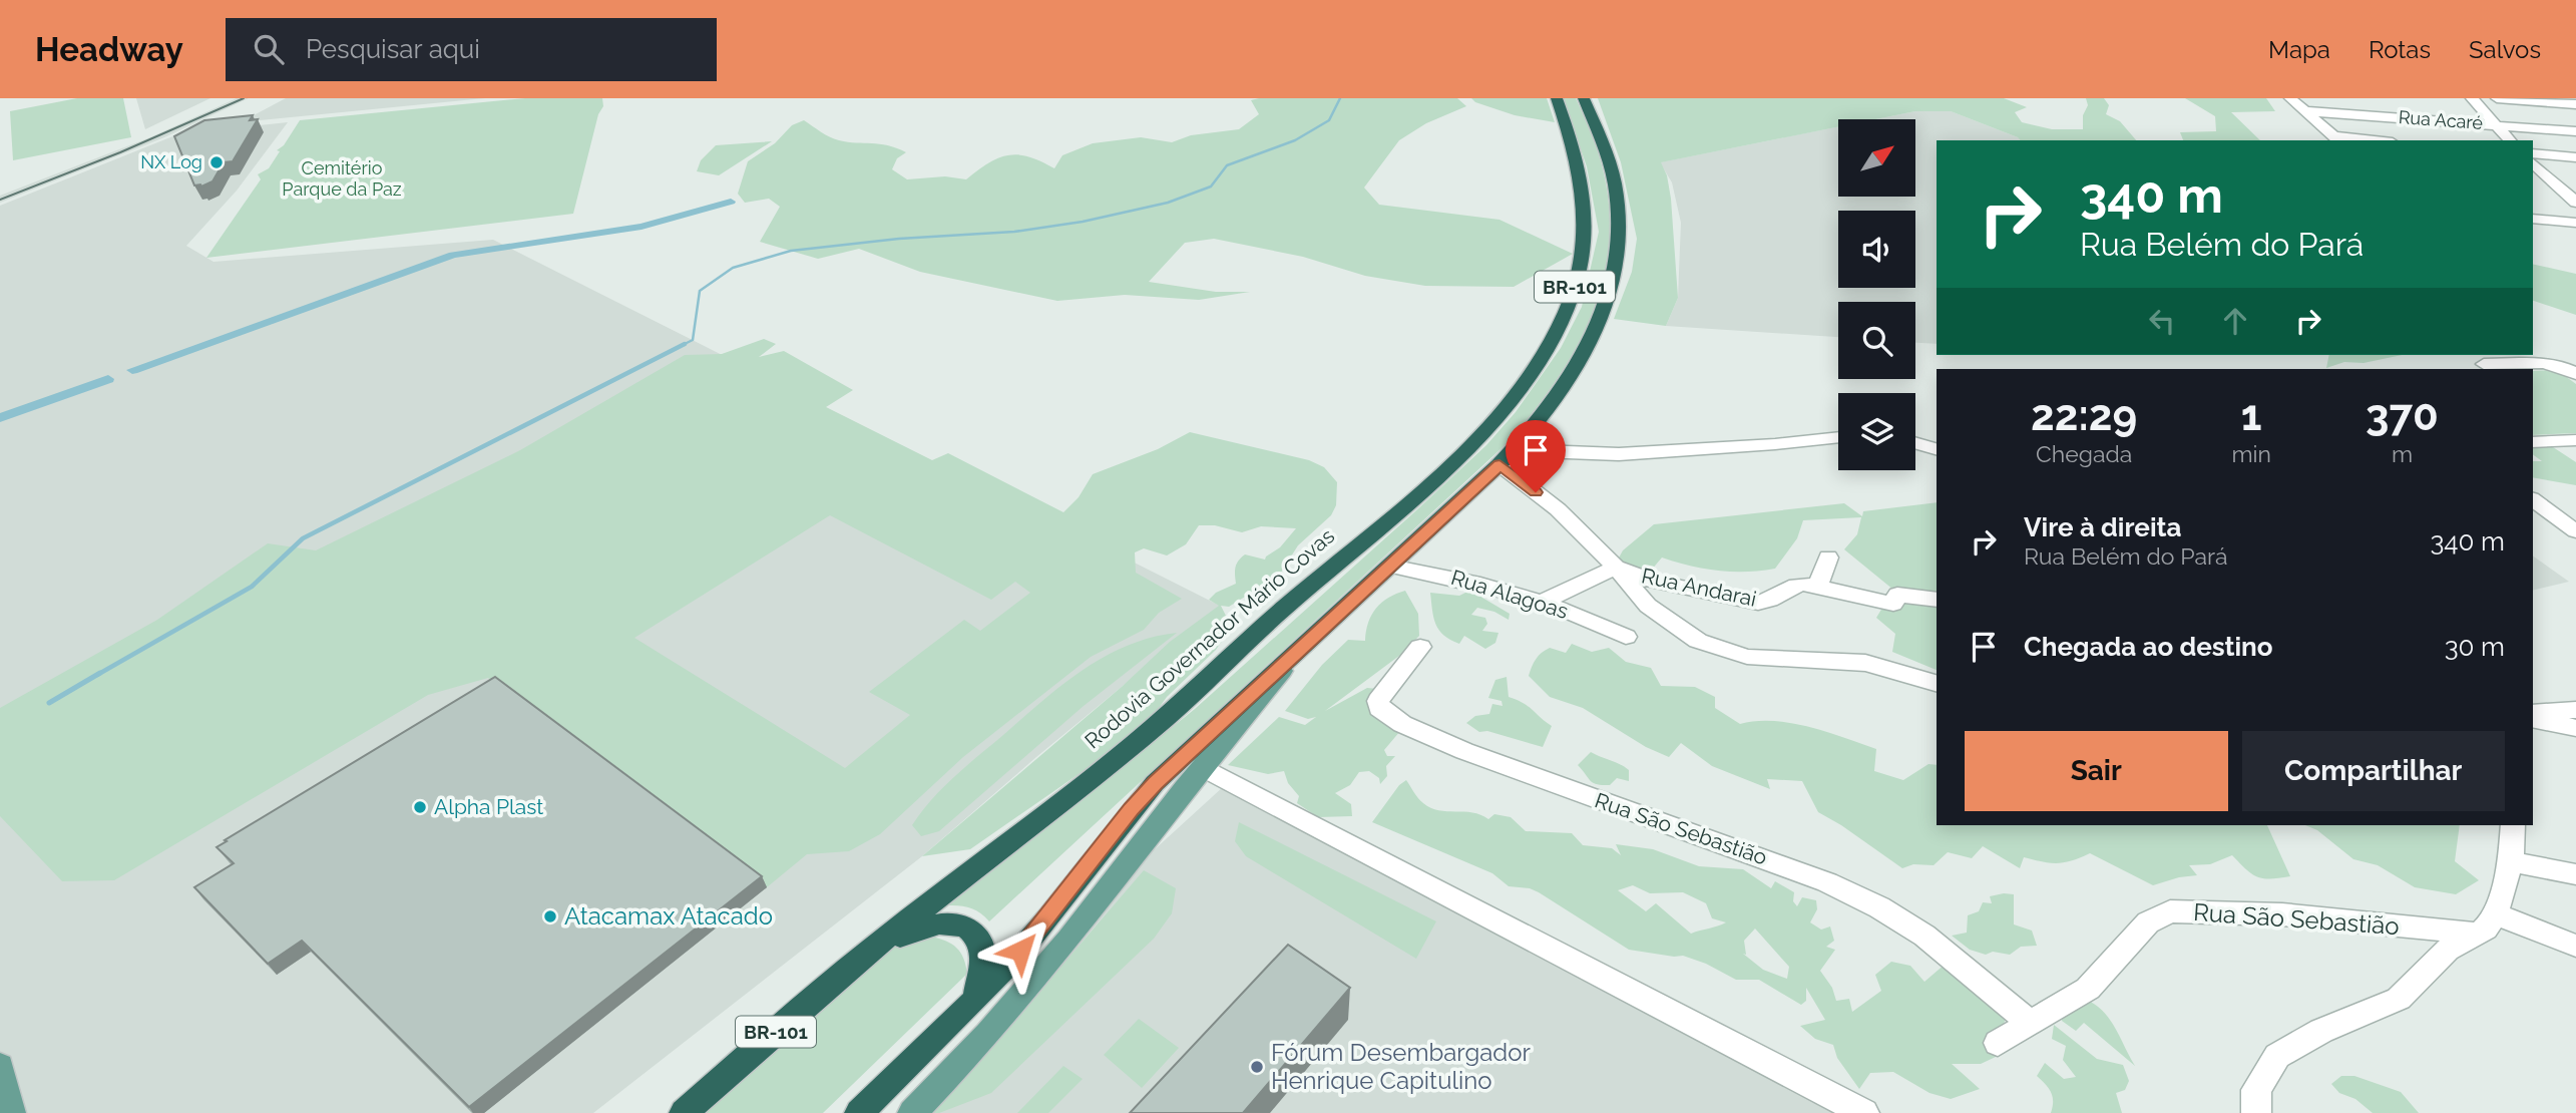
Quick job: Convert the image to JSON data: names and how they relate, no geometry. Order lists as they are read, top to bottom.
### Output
{
  "streets": {
    "highway": ["BR-101", "Rodovia Governador Mário Covas"],
    "street": [
      "Rua Acaré",
      "Rua Andarai",
      "Rua Alagoas",
      "Rua São Sebastião"
    ]
  },
  "crossings": [
    ["BR-101", "Rua Alagoas"],
    ["Rua Andarai", "Rua Alagoas"]
  ],
  "parks": ["Cemitério Parque da Paz"],
  "places": [
    "NX Log",
    "Alpha Plast",
    "Atacamax Atacado",
    "Fórum Desembargador Henrique Capitulino"
  ],
  "north": "top right",
  "page": {
    "header": "Headway",
    "search": "Pesquisar aqui",
    "nav": ["Mapa", "Rotas", "Salvos"],
    "turn": ["340 m", "Rua Belém do Pará"],
    "eta": [
      "22:29",
      "Chegada",
      "1",
      "min",
      "370",
      "m"
    ],
    "list": [
      {
        "name": "Vire à direita",
        "note": "Rua Belém do Pará",
        "value": "340 m"
      },
      {
        "name": "Chegada ao destino",
        "value": "30 m"
      }
    ],
    "buttons": ["Sair", "Compartilhar"]
  }
}
